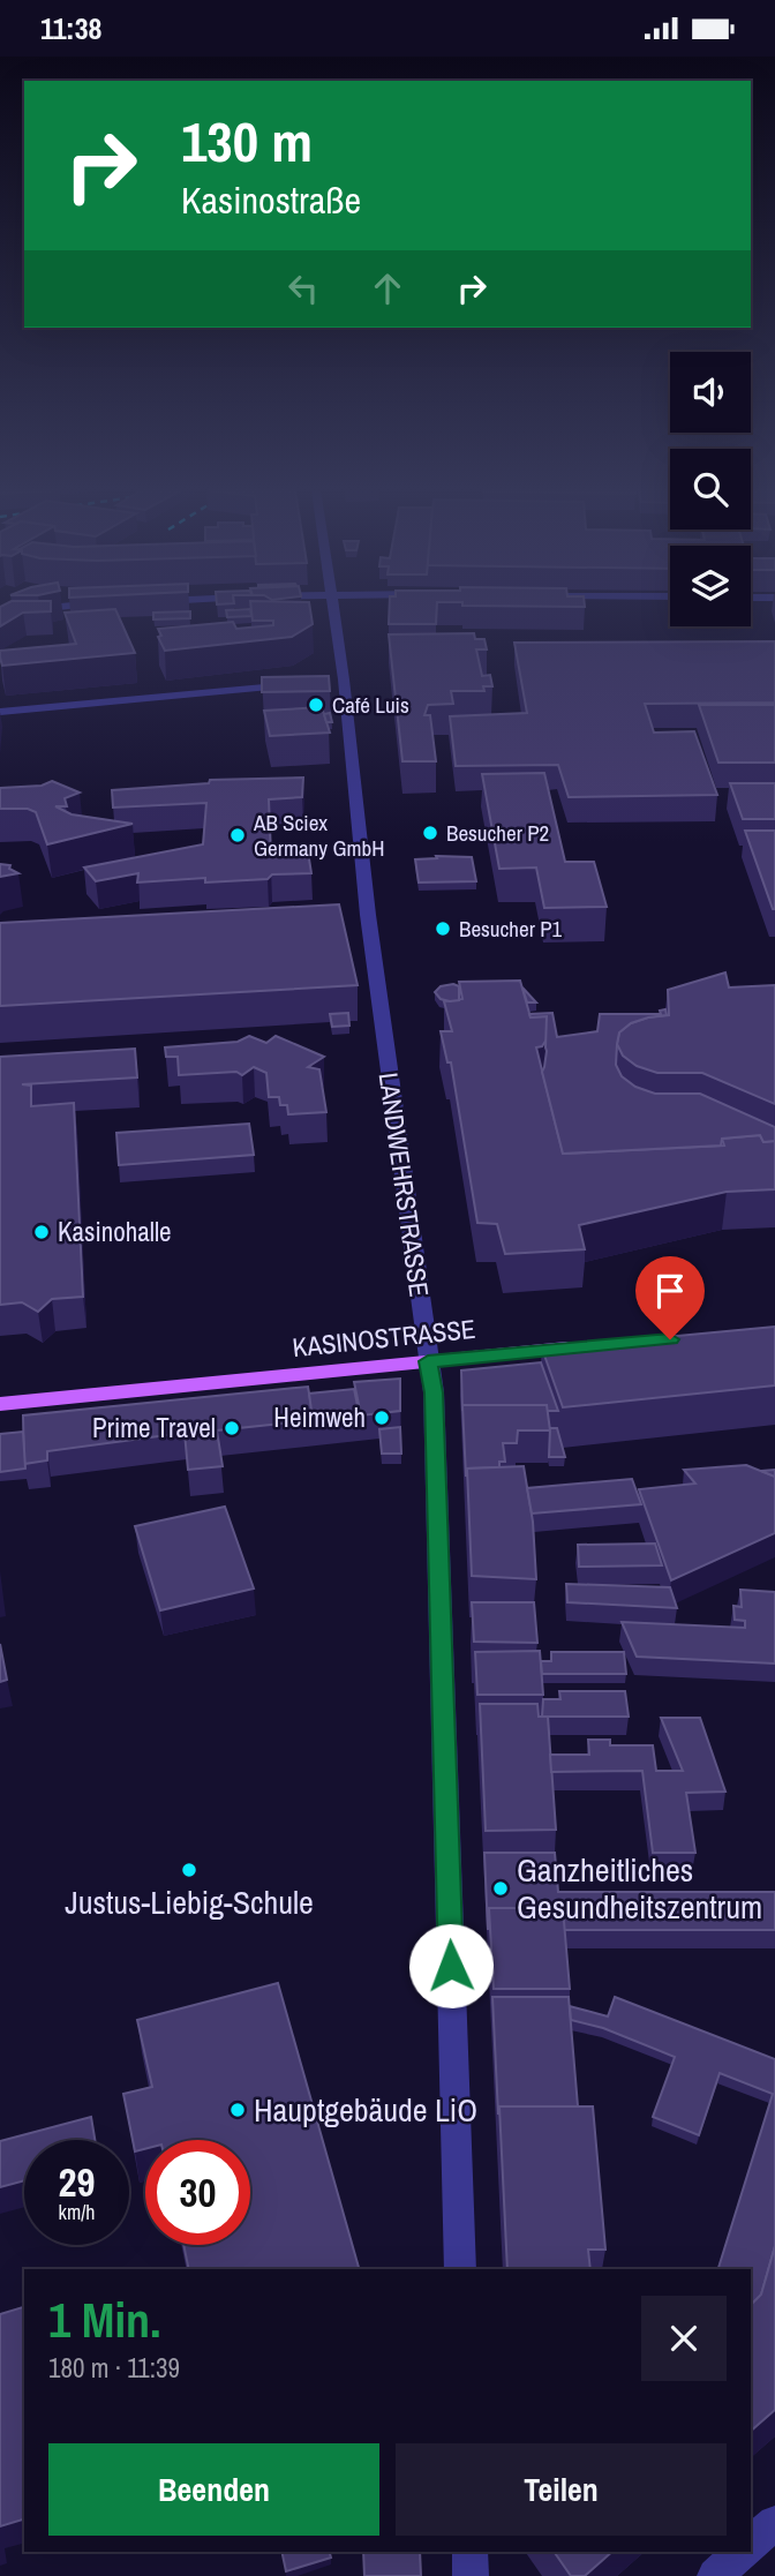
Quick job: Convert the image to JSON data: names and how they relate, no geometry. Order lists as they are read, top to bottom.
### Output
{
  "streets": {
    "main road": ["KASINOSTRASSE"],
    "street": ["LANDWEHRSTRASSE"]
  },
  "crossings": [
    ["LANDWEHRSTRASSE", "KASINOSTRASSE"]
  ],
  "places": [
    "Café Luis",
    "Besucher P2",
    "AB Sciex Germany GmbH",
    "Besucher P1",
    "Kasinohalle",
    "Heimweh",
    "Prime Travel",
    "Justus-Liebig-Schule",
    "Ganzheitliches Gesundheitszentrum",
    "Hauptgebäude LiO"
  ],
  "page": {
    "status": "11:38",
    "turn": ["130 m", "Kasinostraße"],
    "speed": "29 km/h",
    "limit": "30",
    "heading": ["1 Min.", "180 m · 11:39"],
    "buttons": ["Beenden", "Teilen"]
  }
}
